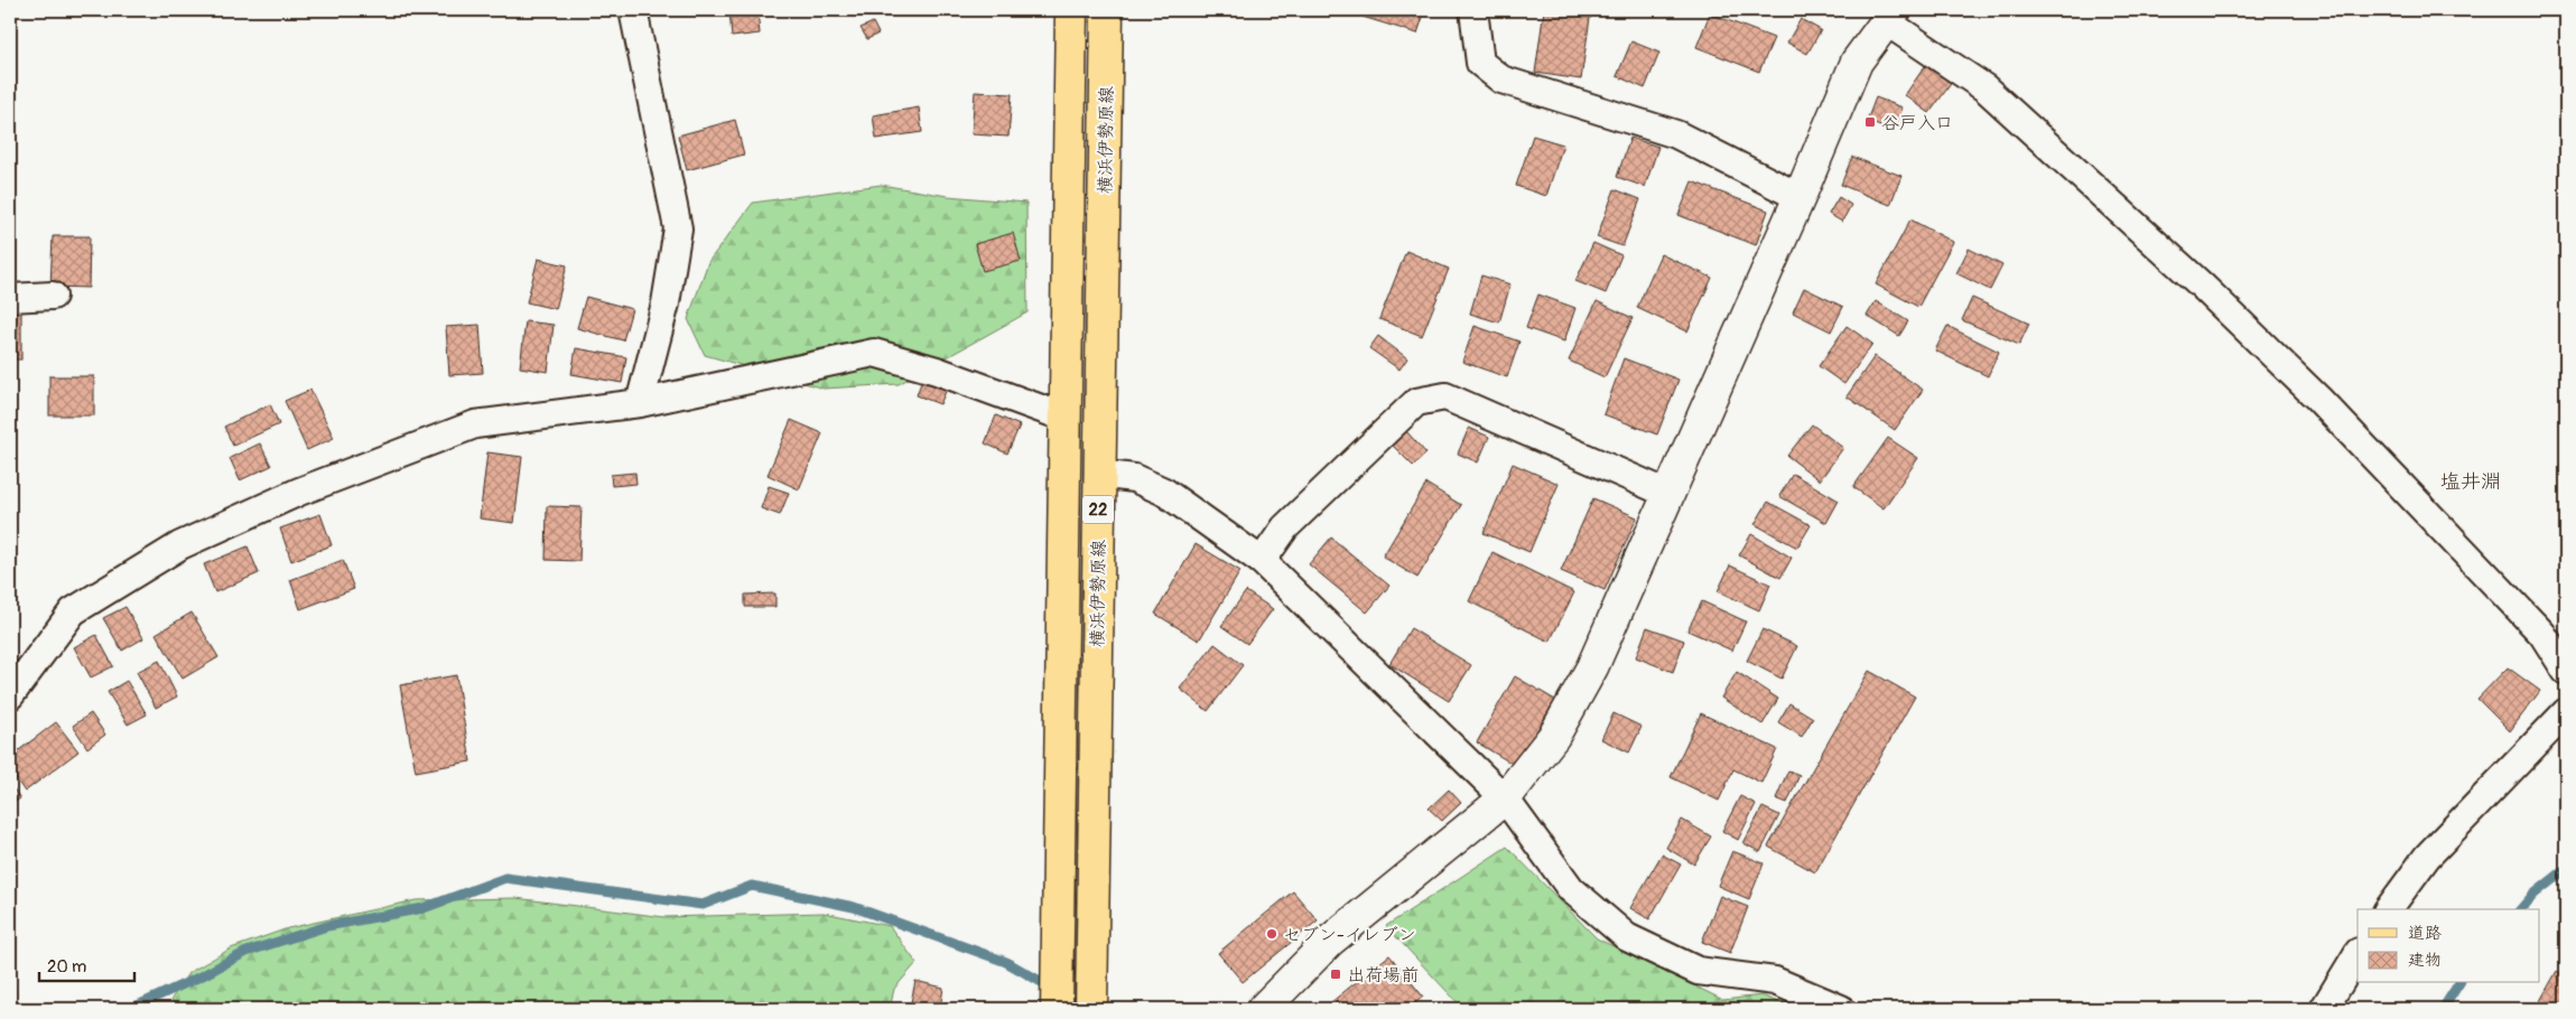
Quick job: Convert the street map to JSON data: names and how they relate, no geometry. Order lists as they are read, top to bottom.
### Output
{
  "streets": {
    "main road": ["横浜伊勢原線", "22"]
  },
  "districts": ["塩井淵"],
  "places": {
    "transit": ["谷戸入口", "出荷場前"],
    "other": ["セブン-イレブン"]
  },
  "legend": ["道路", "建物"],
  "scale_bar": "20 m"
}
